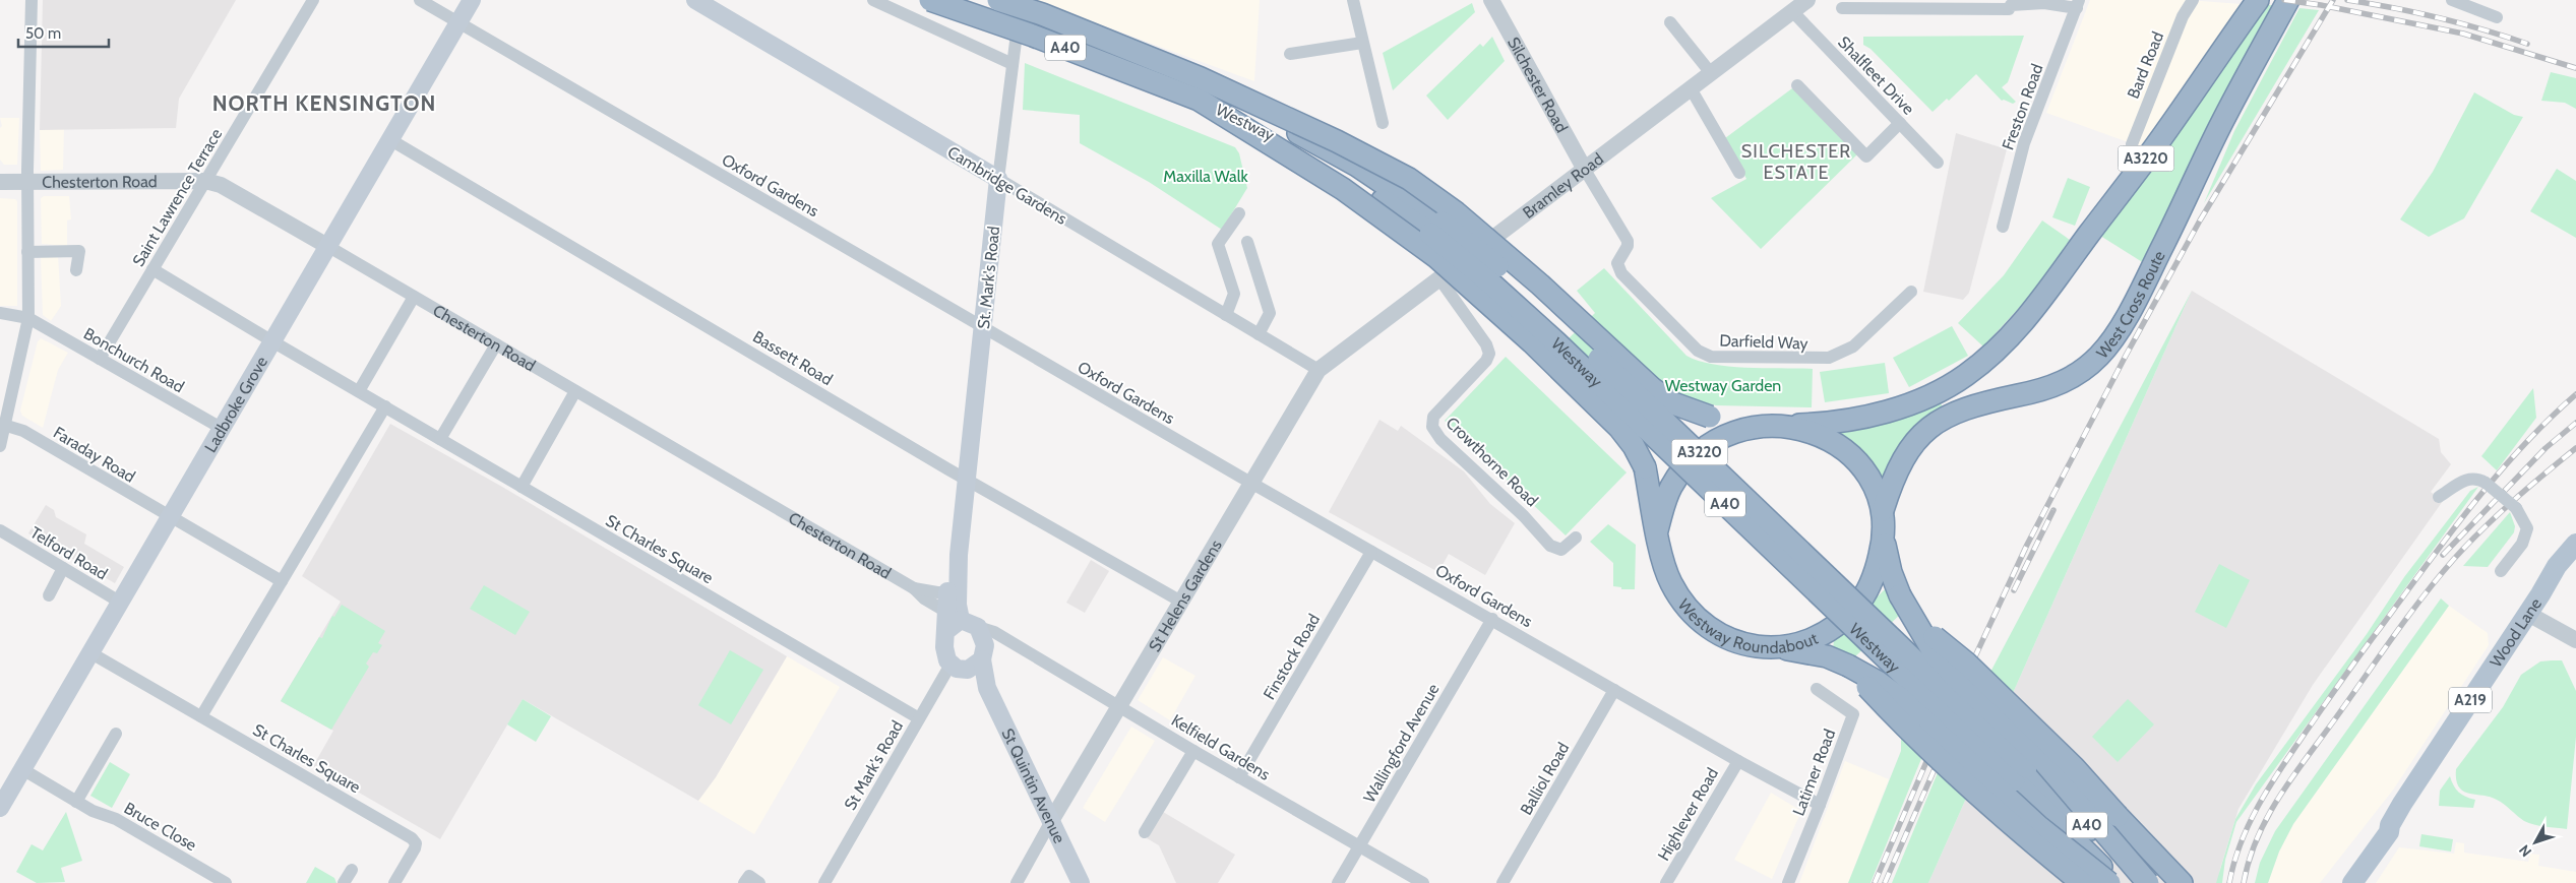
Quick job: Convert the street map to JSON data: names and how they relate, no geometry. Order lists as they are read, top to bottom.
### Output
{
  "streets": {
    "highway": [
      "A40",
      "Westway",
      "A3220",
      "West Cross Route",
      "Westway Roundabout"
    ],
    "main road": [
      "Cambridge Gardens",
      "St. Mark's Road",
      "Ladbroke Grove",
      "Wood Lane",
      "A219",
      "St Quintin Avenue"
    ],
    "street": [
      "Bard Road",
      "Shalfleet Drive",
      "Silchester Road",
      "Freston Road",
      "Chesterton Road",
      "Oxford Gardens",
      "Bramley Road",
      "Saint Lawrence Terrace",
      "Darfield Way",
      "Bassett Road",
      "Bonchurch Road",
      "Faraday Road",
      "Crowthorne Road",
      "St Charles Square",
      "Telford Road",
      "St Helens Gardens",
      "Finstock Road",
      "Wallingford Avenue",
      "Kelfield Gardens",
      "St Mark's Road",
      "Latimer Road",
      "Balliol Road",
      "Highlever Road",
      "Bruce Close"
    ]
  },
  "crossings": [
    ["A40", "Westway"],
    ["A40", "A3220"],
    ["A40", "Westway Roundabout"],
    ["Shalfleet Drive", "Bramley Road"],
    ["Silchester Road", "Bramley Road"],
    ["Silchester Road", "Darfield Way"],
    ["A3220", "West Cross Route"],
    ["A3220", "Westway Roundabout"],
    ["Chesterton Road", "Saint Lawrence Terrace"],
    ["Chesterton Road", "St. Mark's Road"],
    ["Chesterton Road", "Ladbroke Grove"],
    ["Oxford Gardens", "St. Mark's Road"],
    ["Oxford Gardens", "Ladbroke Grove"],
    ["Oxford Gardens", "St Helens Gardens"],
    ["Oxford Gardens", "Finstock Road"],
    ["Oxford Gardens", "Wallingford Avenue"],
    ["Oxford Gardens", "Latimer Road"],
    ["Oxford Gardens", "Balliol Road"],
    ["Oxford Gardens", "Highlever Road"],
    ["Cambridge Gardens", "Bramley Road"],
    ["Cambridge Gardens", "St. Mark's Road"],
    ["Cambridge Gardens", "St Helens Gardens"],
    ["Bramley Road", "Darfield Way"],
    ["Bramley Road", "Crowthorne Road"],
    ["Bramley Road", "St Helens Gardens"],
    ["Saint Lawrence Terrace", "Bonchurch Road"],
    ["Saint Lawrence Terrace", "St Charles Square"],
    ["St. Mark's Road", "Bassett Road"],
    ["West Cross Route", "Westway Roundabout"],
    ["Bassett Road", "Ladbroke Grove"],
    ["Bassett Road", "St Helens Gardens"],
    ["Bonchurch Road", "Ladbroke Grove"],
    ["Ladbroke Grove", "Faraday Road"],
    ["Ladbroke Grove", "St Charles Square"],
    ["Ladbroke Grove", "Telford Road"],
    ["Ladbroke Grove", "Bruce Close"],
    ["St Charles Square", "St Mark's Road"],
    ["St Helens Gardens", "Kelfield Gardens"],
    ["St Helens Gardens", "St Quintin Avenue"],
    ["Finstock Road", "Kelfield Gardens"],
    ["Wallingford Avenue", "Kelfield Gardens"],
    ["Kelfield Gardens", "St Quintin Avenue"]
  ],
  "districts": ["NORTH KENSINGTON", "SILCHESTER ESTATE"],
  "parks": ["Maxilla Walk", "Westway Garden"],
  "scale_bar": "50 m",
  "north": "bottom left"
}
